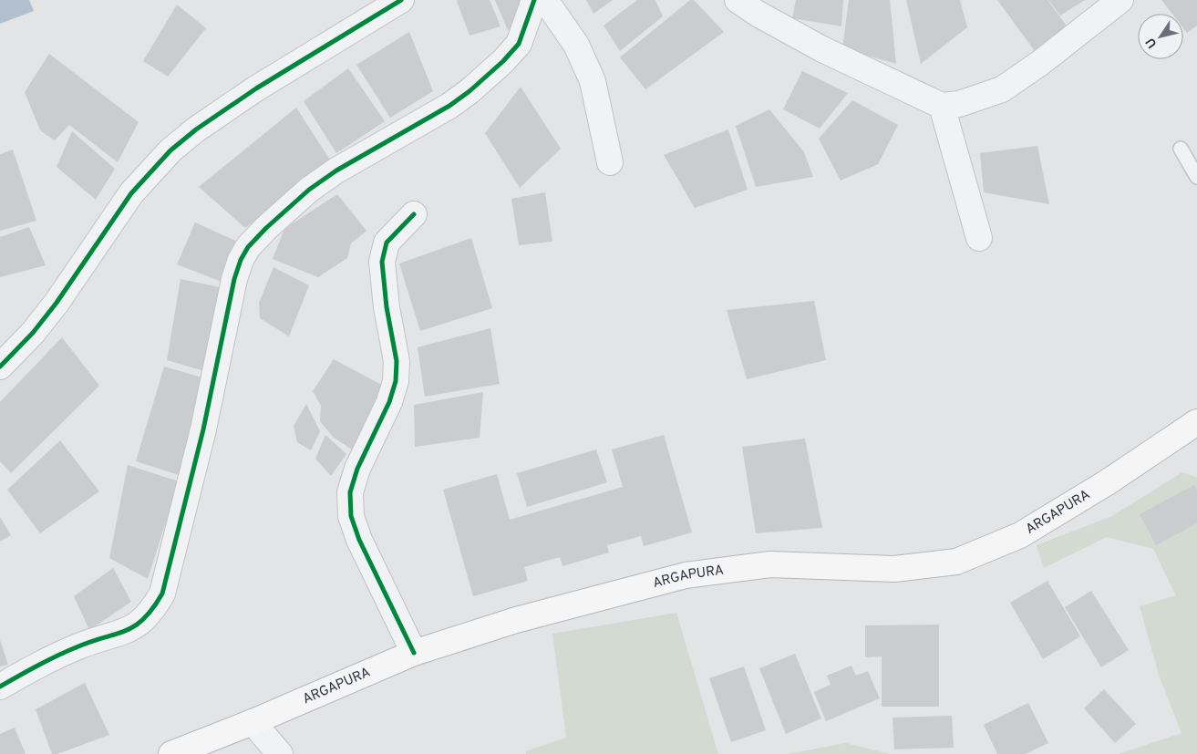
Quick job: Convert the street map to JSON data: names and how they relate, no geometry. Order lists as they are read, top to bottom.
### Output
{
  "streets": {
    "highway": ["ARGAPURA"]
  },
  "north": "bottom left"
}
